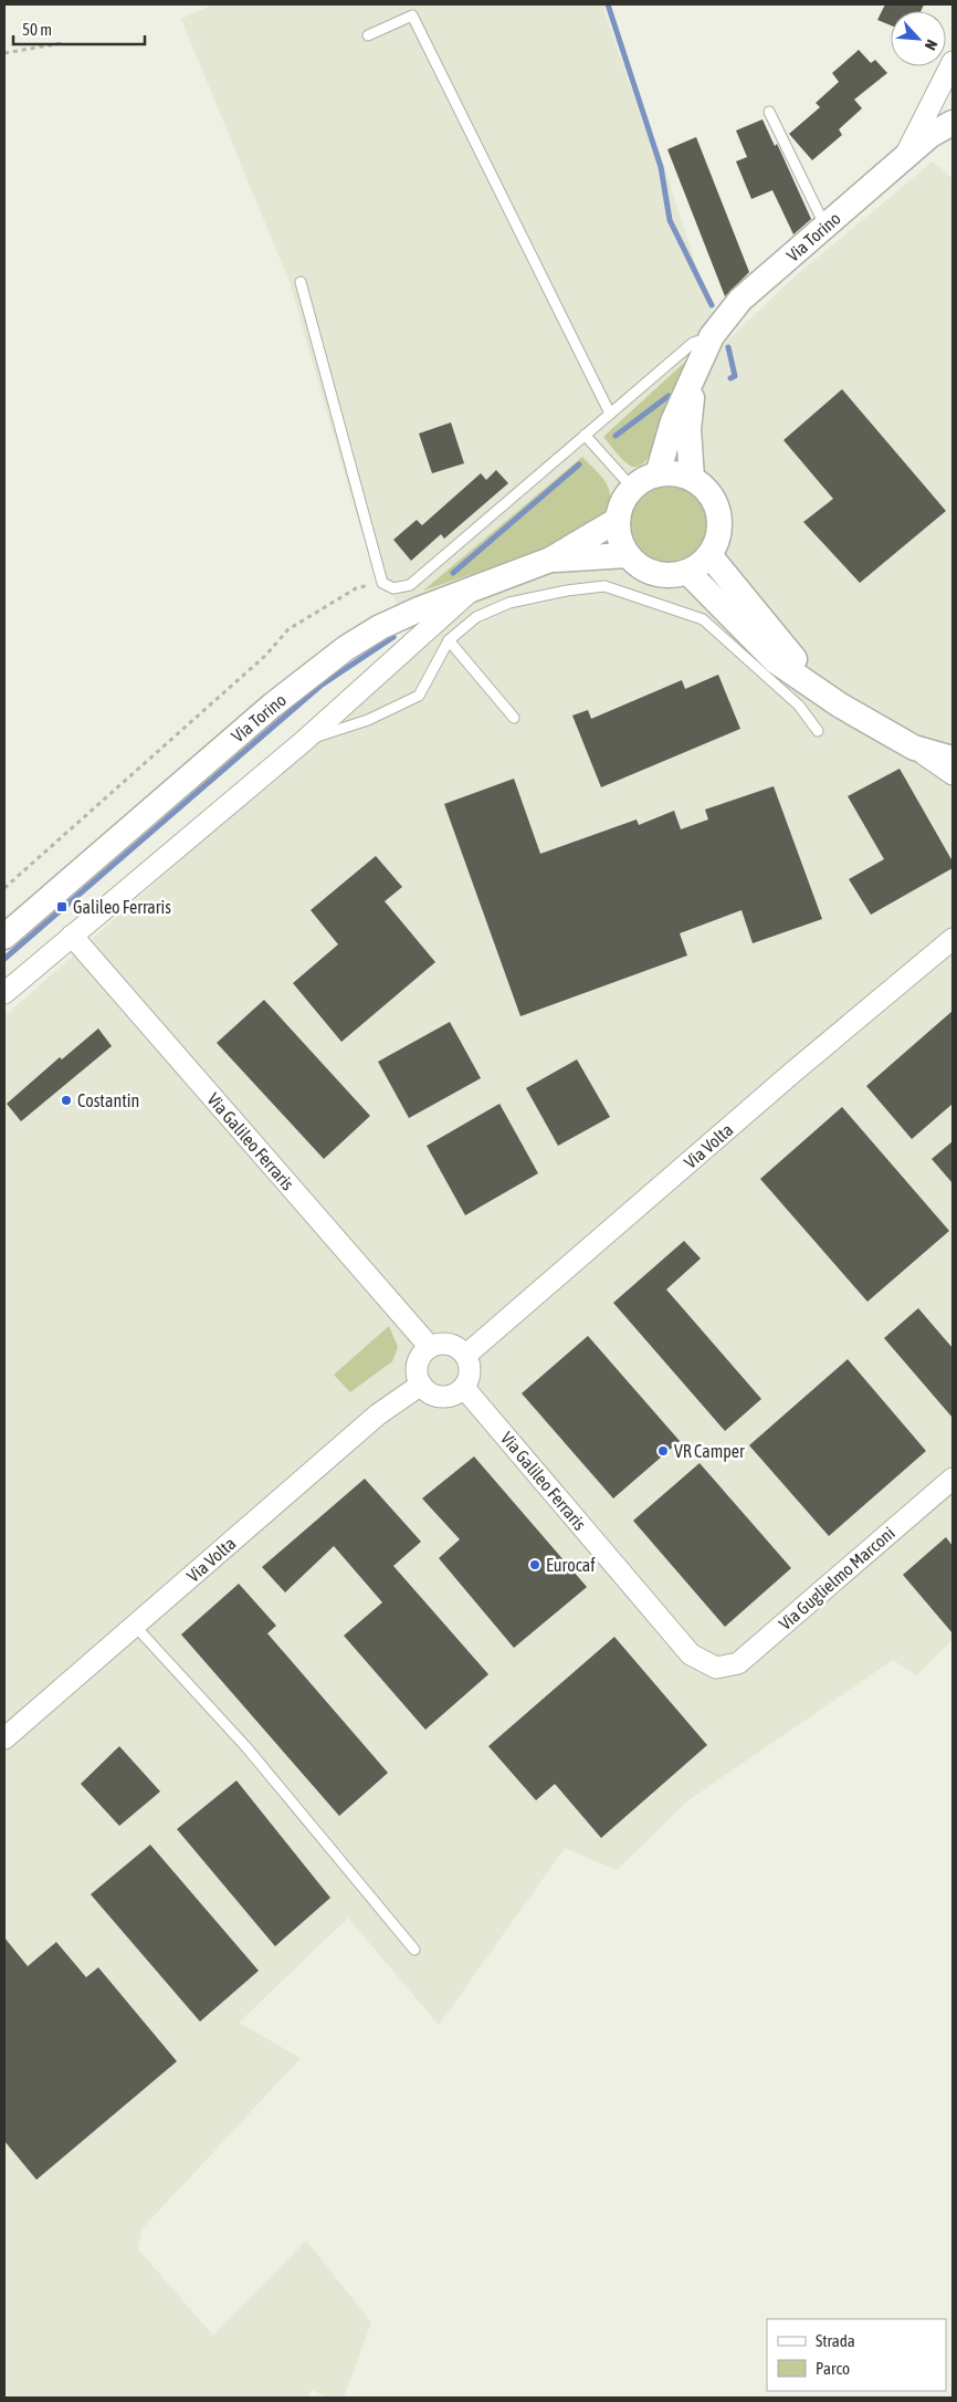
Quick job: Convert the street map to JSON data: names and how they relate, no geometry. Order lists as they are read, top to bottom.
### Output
{
  "streets": {
    "street": [
      "Via Torino",
      "Via Galileo Ferraris",
      "Via Volta",
      "Via Guglielmo Marconi"
    ]
  },
  "crossings": [
    ["Via Galileo Ferraris", "Via Volta"],
    ["Via Galileo Ferraris", "Via Guglielmo Marconi"]
  ],
  "places": {
    "transit": ["Galileo Ferraris"],
    "other": ["Costantin", "VR Camper", "Eurocaf"]
  },
  "legend": ["Strada", "Parco"],
  "scale_bar": "50 m",
  "north": "bottom right"
}
